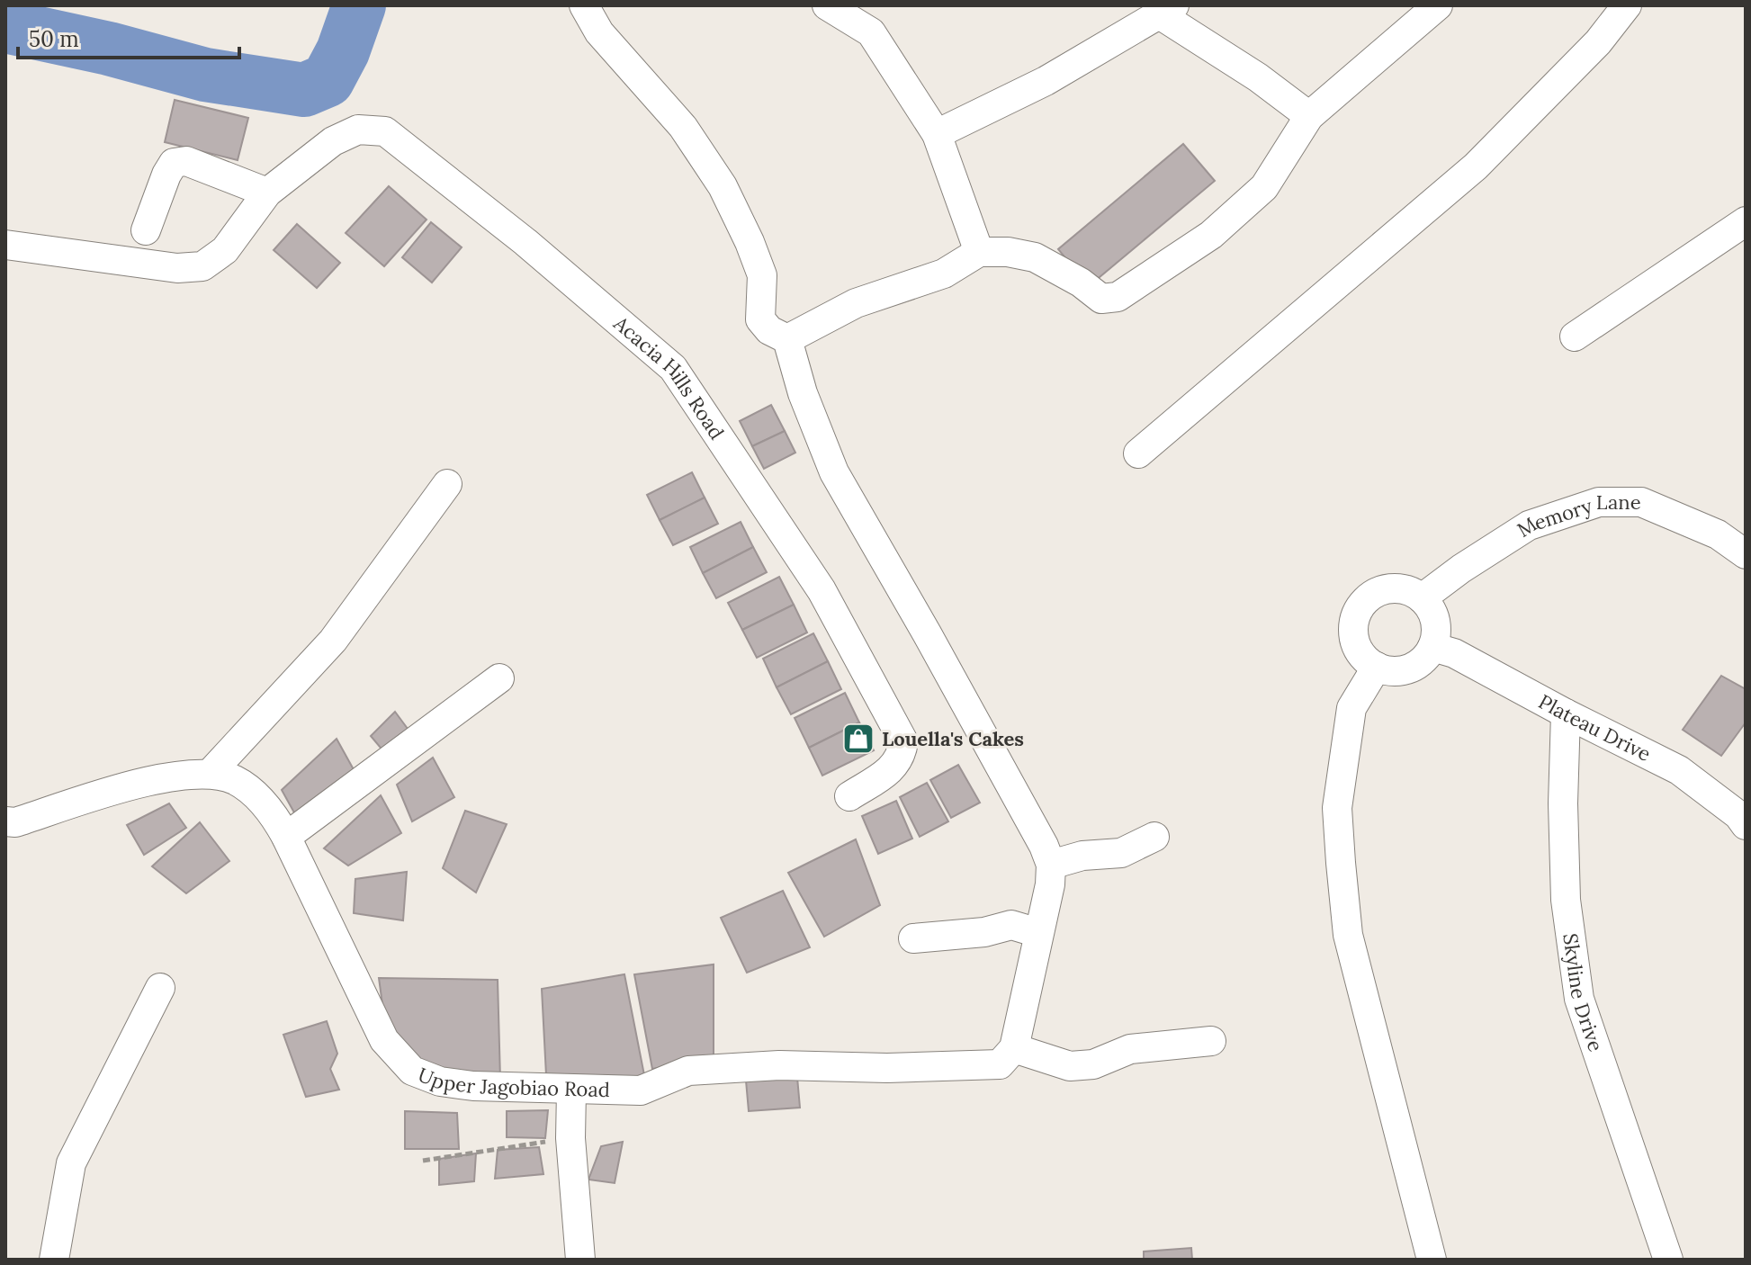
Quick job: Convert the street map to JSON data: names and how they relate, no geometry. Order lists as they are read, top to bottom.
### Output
{
  "streets": {
    "street": [
      "Acacia Hills Road",
      "Memory Lane",
      "Plateau Drive",
      "Skyline Drive",
      "Upper Jagobiao Road"
    ]
  },
  "crossings": [
    ["Memory Lane", "Plateau Drive"],
    ["Plateau Drive", "Skyline Drive"]
  ],
  "places": {
    "shop": ["Louella's Cakes"]
  },
  "scale_bar": "50 m"
}
